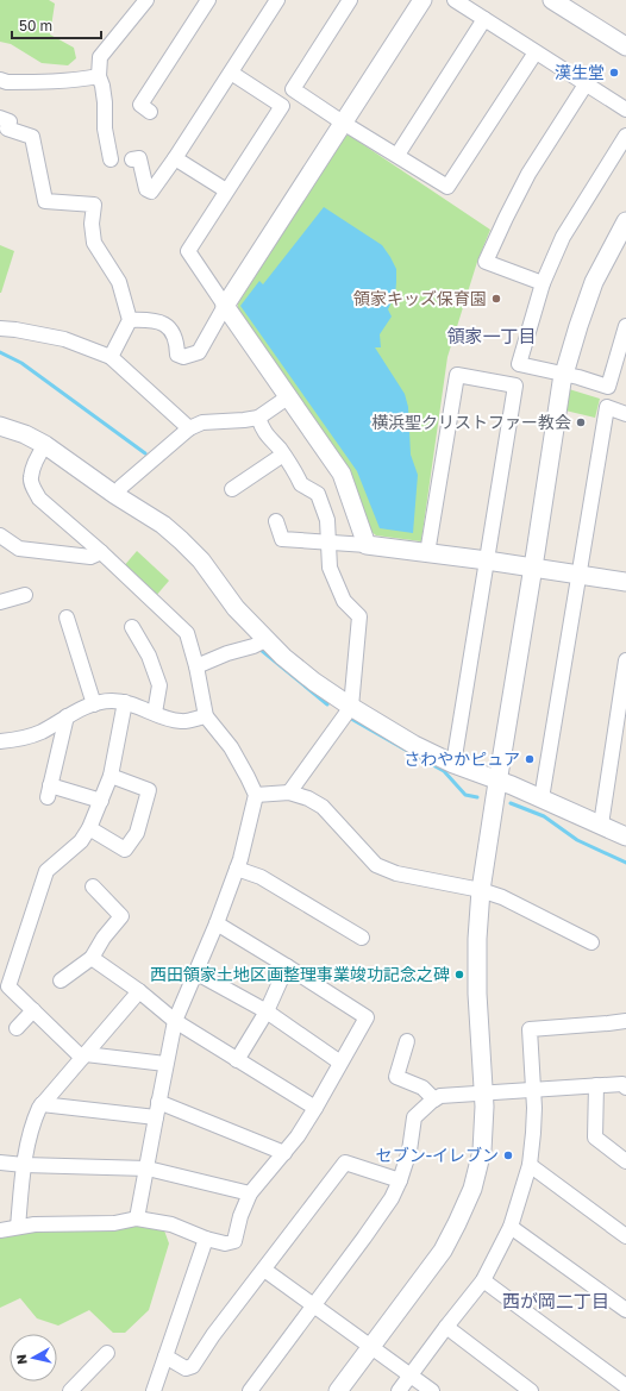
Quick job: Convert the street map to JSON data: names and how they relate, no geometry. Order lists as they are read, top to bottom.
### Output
{
  "districts": ["領家一丁目", "西が岡二丁目"],
  "places": [
    "漢生堂",
    "領家キッズ保育園",
    "横浜聖クリストファー教会",
    "さわやかピュア",
    "西田領家土地区画整理事業竣功記念之碑",
    "セブン-イレブン"
  ],
  "scale_bar": "50 m",
  "north": "left"
}
